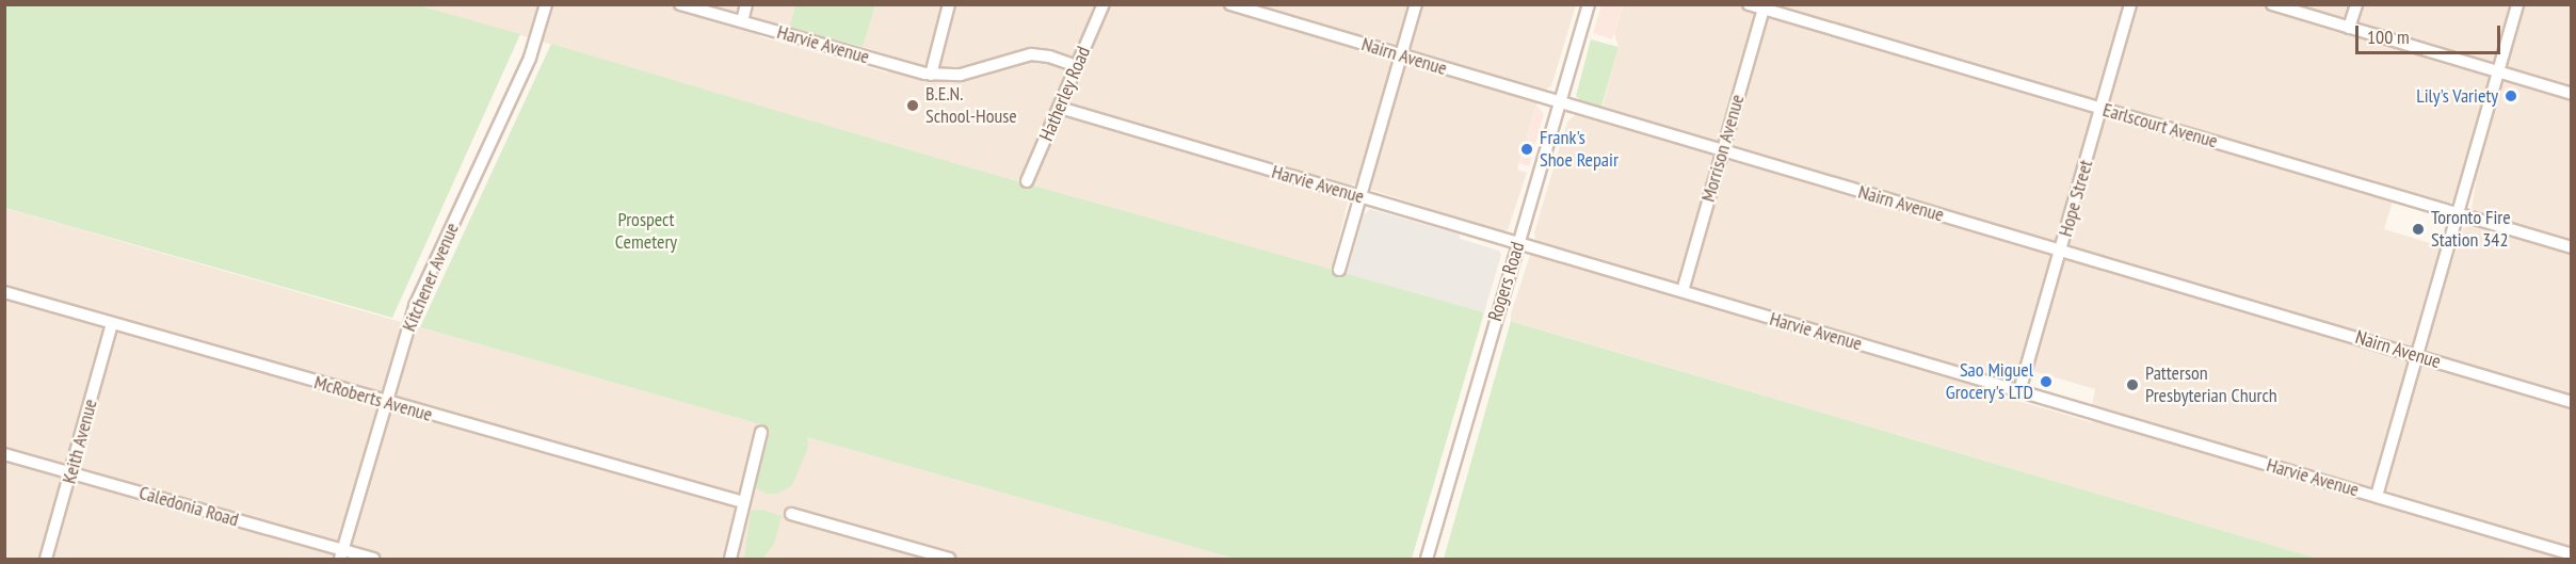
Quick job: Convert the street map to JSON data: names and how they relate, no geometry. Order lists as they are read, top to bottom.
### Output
{
  "streets": {
    "street": [
      "Harvie Avenue",
      "Nairn Avenue",
      "Hatherley Road",
      "Earlscourt Avenue",
      "Morrison Avenue",
      "Hope Street",
      "Kitchener Avenue",
      "Rogers Road",
      "McRoberts Avenue",
      "Keith Avenue",
      "Caledonia Road"
    ]
  },
  "crossings": [
    ["Harvie Avenue", "Hatherley Road"],
    ["Harvie Avenue", "Morrison Avenue"],
    ["Harvie Avenue", "Hope Street"],
    ["Harvie Avenue", "Rogers Road"],
    ["Nairn Avenue", "Morrison Avenue"],
    ["Nairn Avenue", "Hope Street"],
    ["Nairn Avenue", "Rogers Road"],
    ["Earlscourt Avenue", "Morrison Avenue"],
    ["Earlscourt Avenue", "Hope Street"],
    ["Kitchener Avenue", "McRoberts Avenue"],
    ["Kitchener Avenue", "Caledonia Road"],
    ["McRoberts Avenue", "Keith Avenue"],
    ["Keith Avenue", "Caledonia Road"]
  ],
  "parks": ["Prospect Cemetery"],
  "places": [
    "Lily's Variety",
    "B.E.N. School-House",
    "Frank's Shoe Repair",
    "Toronto Fire Station 342",
    "Sao Miguel Grocery's LTD",
    "Patterson Presbyterian Church"
  ],
  "scale_bar": "100 m"
}
